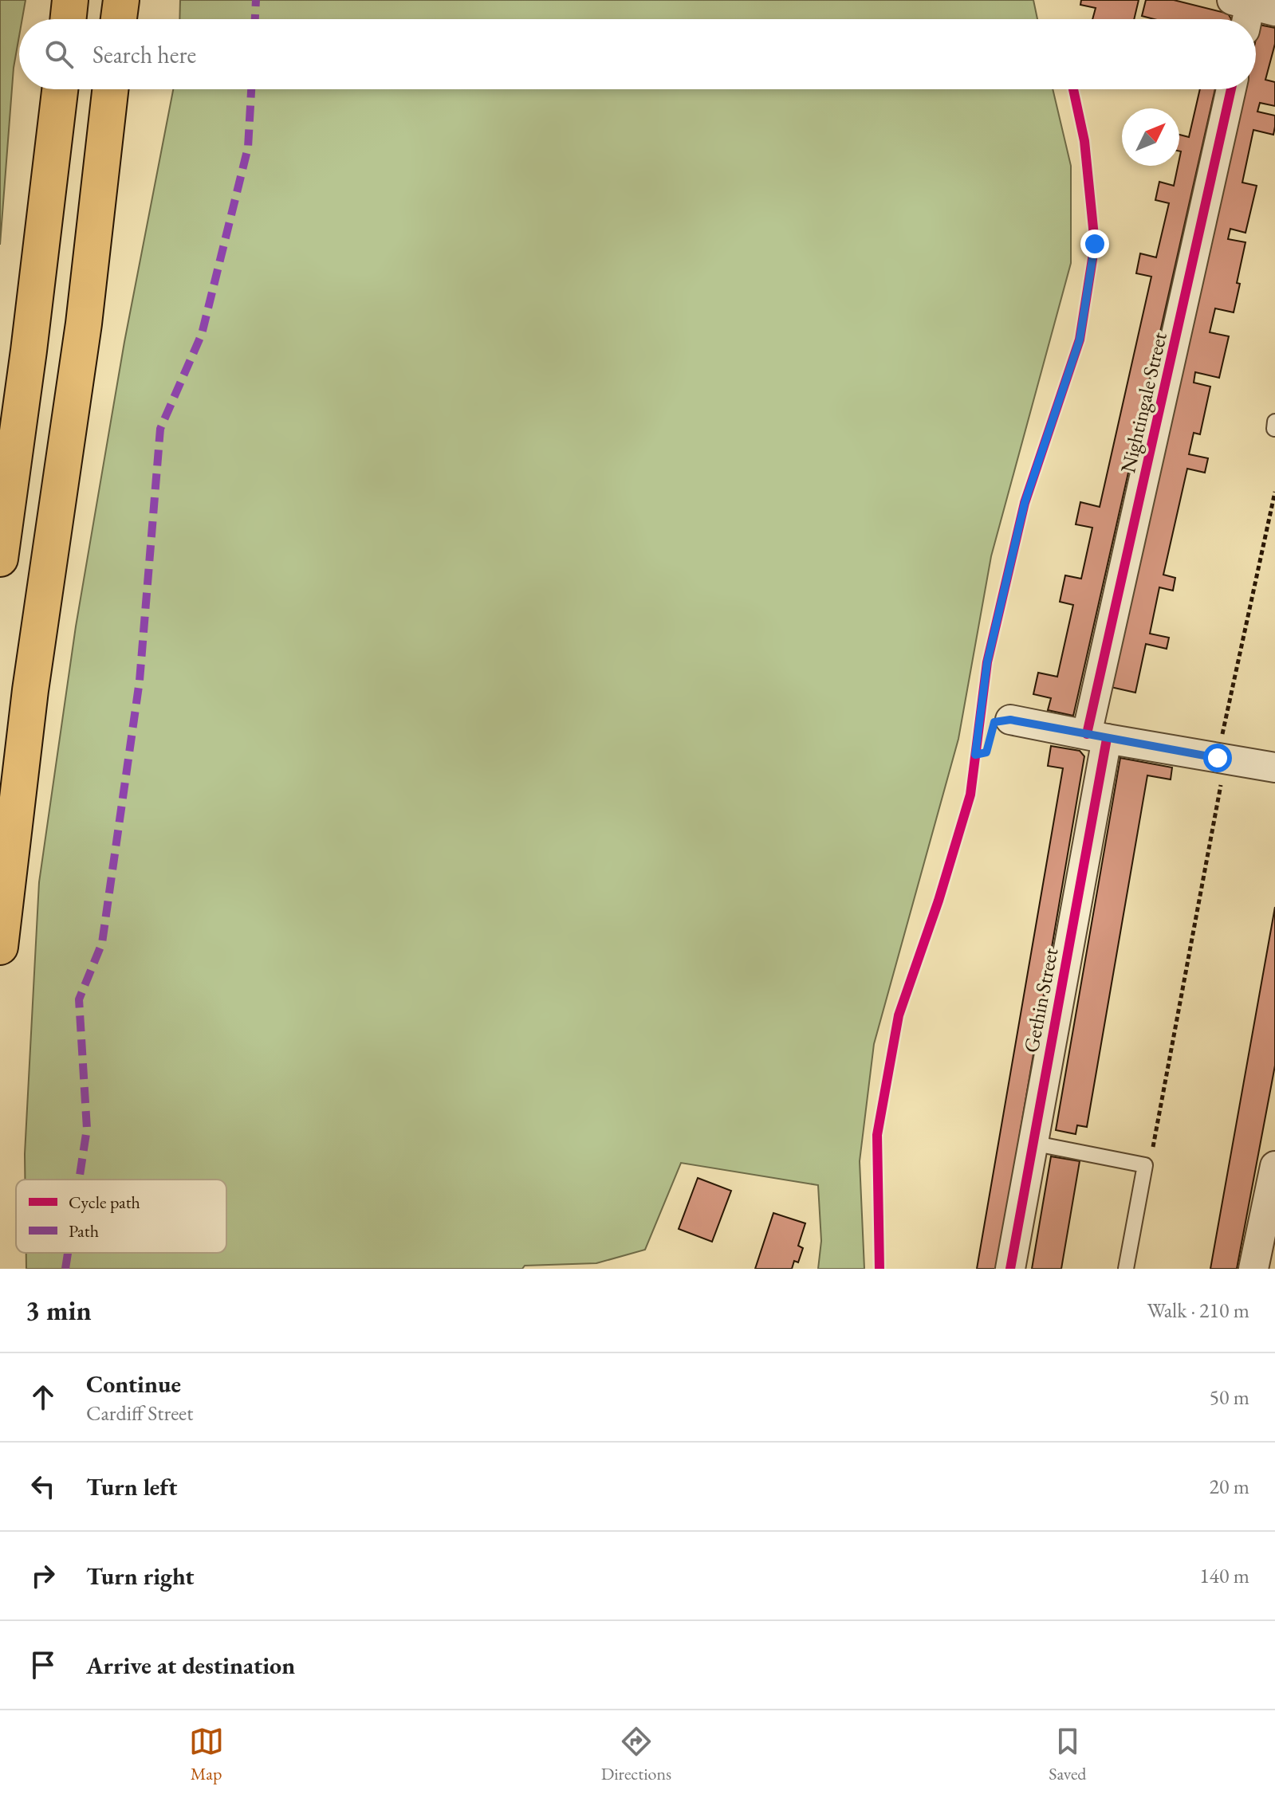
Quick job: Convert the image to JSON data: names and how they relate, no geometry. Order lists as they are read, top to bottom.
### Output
{
  "streets": {
    "street": ["Nightingale Street", "Gethin Street"]
  },
  "crossings": [
    ["Nightingale Street", "Gethin Street"]
  ],
  "legend": ["Cycle path", "Path"],
  "north": "top right",
  "page": {
    "search": "Search here",
    "heading": ["3 min", "Walk · 210 m"],
    "list": [
      ["Continue", "Cardiff Street", "50 m"],
      ["Turn left", "20 m"],
      ["Turn right", "140 m"],
      "Arrive at destination"
    ],
    "nav": ["Map", "Directions", "Saved"]
  }
}
